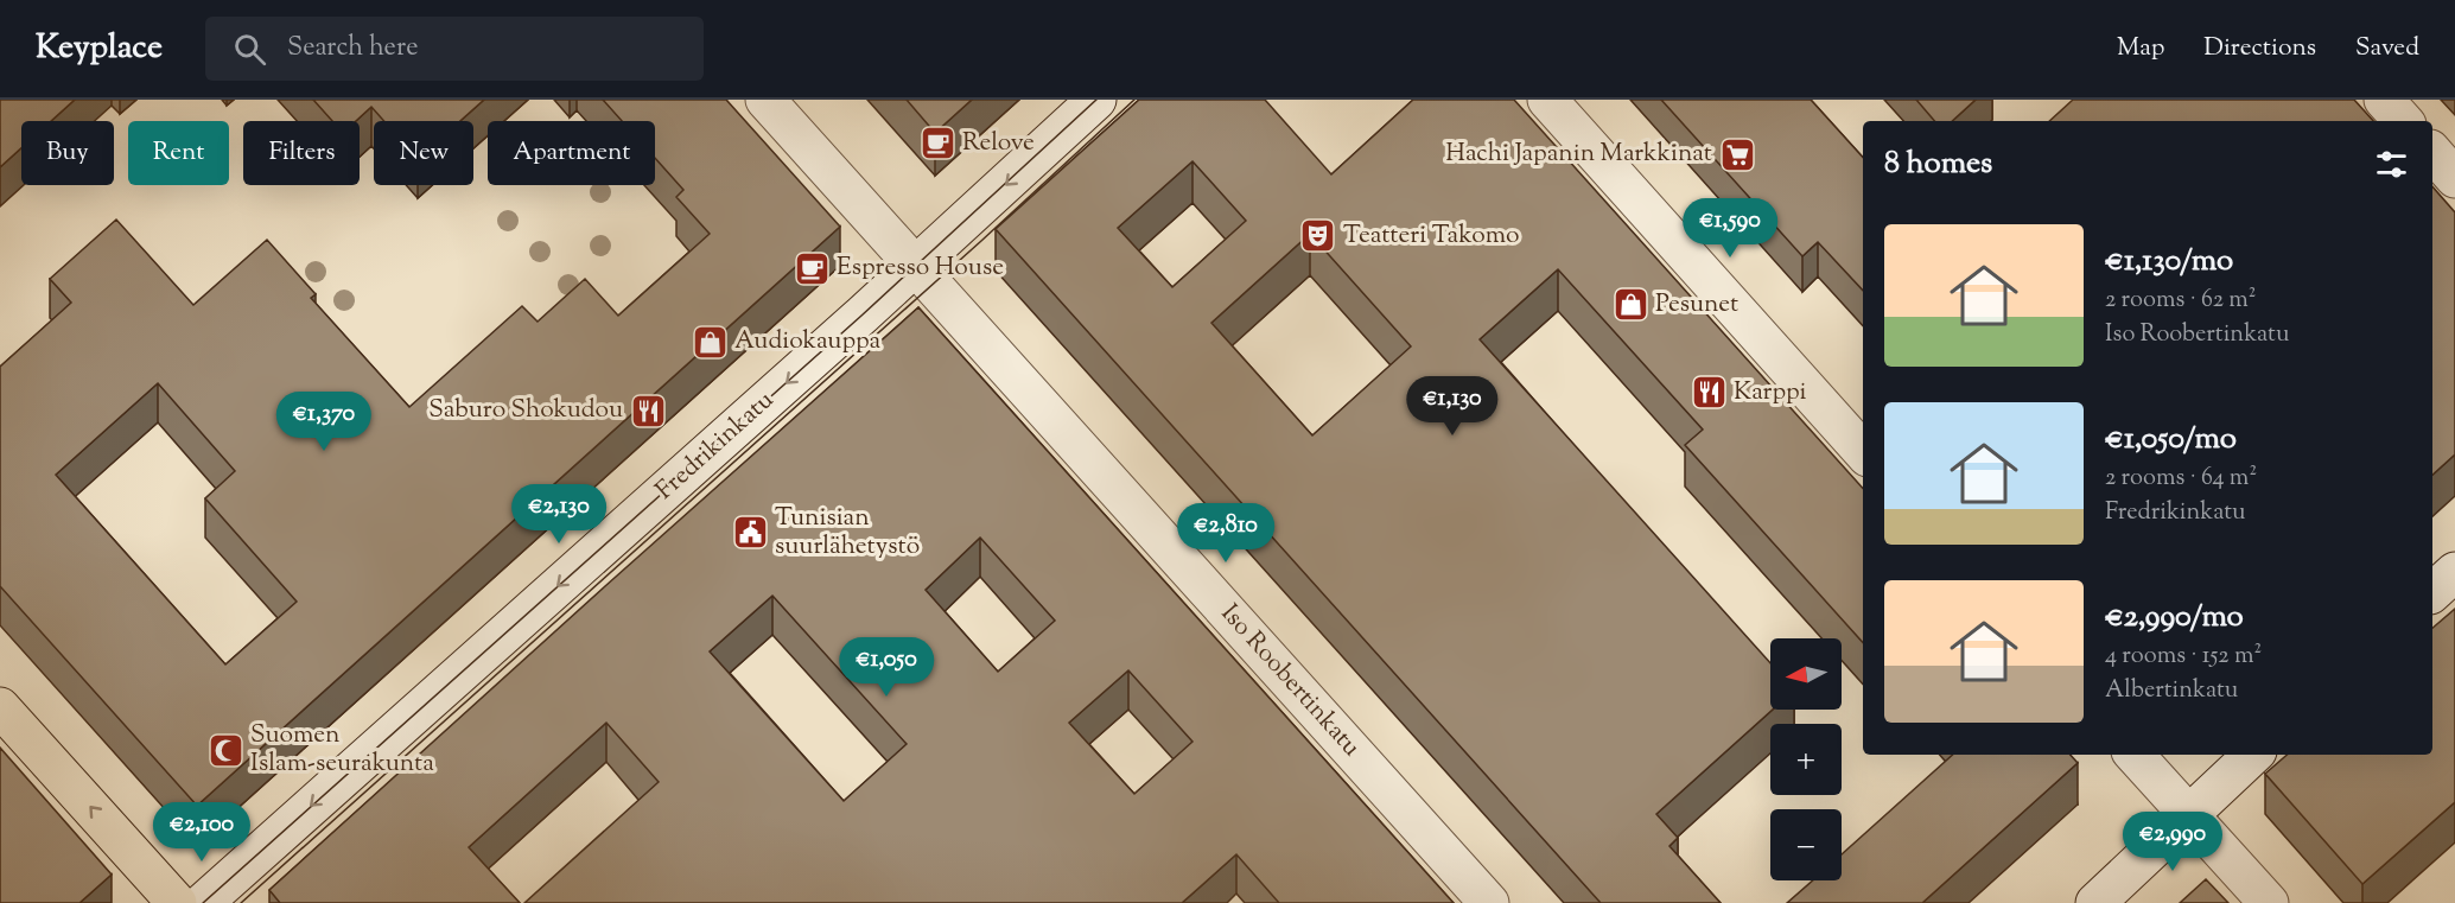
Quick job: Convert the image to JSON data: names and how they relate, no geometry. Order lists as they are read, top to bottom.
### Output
{
  "streets": {
    "street": ["Fredrikinkatu", "Iso Roobertinkatu"]
  },
  "crossings": [
    ["Fredrikinkatu", "Iso Roobertinkatu"]
  ],
  "one_way": ["Fredrikinkatu"],
  "places": {
    "cafe": ["Relove", "Espresso House"],
    "supermarket": ["Hachi Japanin Markkinat"],
    "theatre": ["Teatteri Takomo"],
    "shop": ["Pesunet", "Audiokauppa"],
    "restaurant": ["Karppi", "Saburo Shokudou"],
    "public building": ["Tunisian suurlähetystö"],
    "mosque": ["Suomen Islam-seurakunta"]
  },
  "north": "left",
  "page": {
    "header": "Keyplace",
    "search": "Search here",
    "nav": ["Map", "Directions", "Saved"],
    "chip": [
      "Buy",
      "Rent",
      "Filters",
      "New",
      "Apartment"
    ],
    "heading": "8 homes",
    "price": [
      "€1,590",
      "€1,130",
      "€1,370",
      "€2,130",
      "€2,810",
      "€1,050",
      "€2,100",
      "€2,990"
    ],
    "list": [
      {
        "name": "€1,130/mo",
        "note": "2 rooms · 62 m² · Iso Roobertinkatu"
      },
      {
        "name": "€1,050/mo",
        "note": "2 rooms · 64 m² · Fredrikinkatu"
      },
      {
        "name": "€2,990/mo",
        "note": "4 rooms · 152 m² · Albertinkatu"
      }
    ],
    "map_buttons": ["+", "−"]
  }
}
